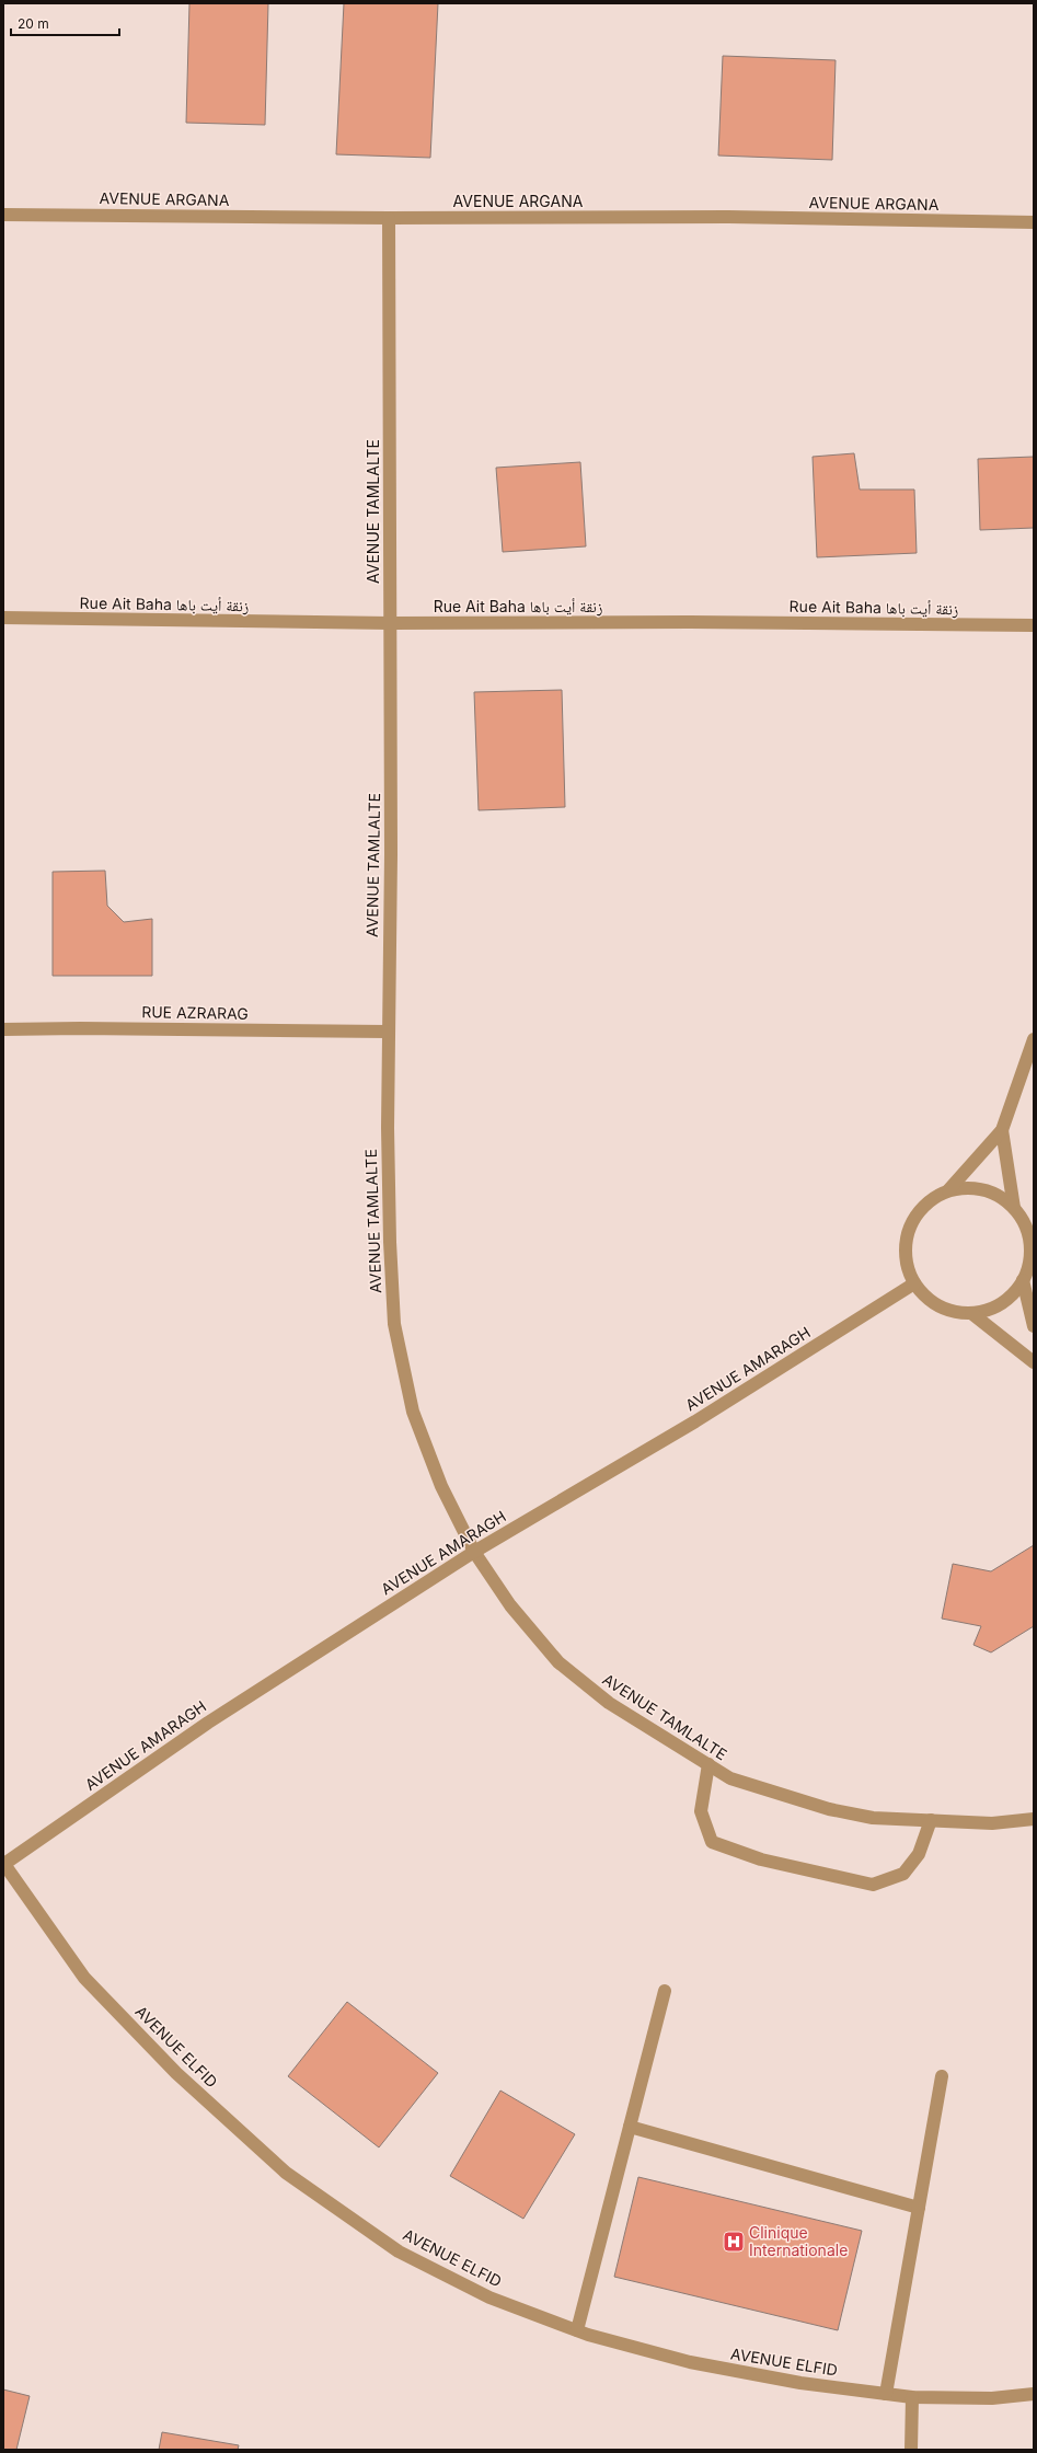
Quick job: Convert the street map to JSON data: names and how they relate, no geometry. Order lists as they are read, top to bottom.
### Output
{
  "streets": {
    "street": [
      "AVENUE ARGANA",
      "AVENUE TAMLALTE",
      "Rue Ait Baha زنقة أيت باها",
      "RUE AZRARAG",
      "AVENUE AMARAGH",
      "AVENUE ELFID"
    ]
  },
  "crossings": [
    ["AVENUE ARGANA", "AVENUE TAMLALTE"],
    ["AVENUE TAMLALTE", "Rue Ait Baha زنقة أيت باها"],
    ["AVENUE TAMLALTE", "RUE AZRARAG"],
    ["AVENUE TAMLALTE", "AVENUE AMARAGH"],
    ["AVENUE AMARAGH", "AVENUE ELFID"]
  ],
  "places": {
    "hospital": ["Clinique Internationale"]
  },
  "scale_bar": "20 m"
}
